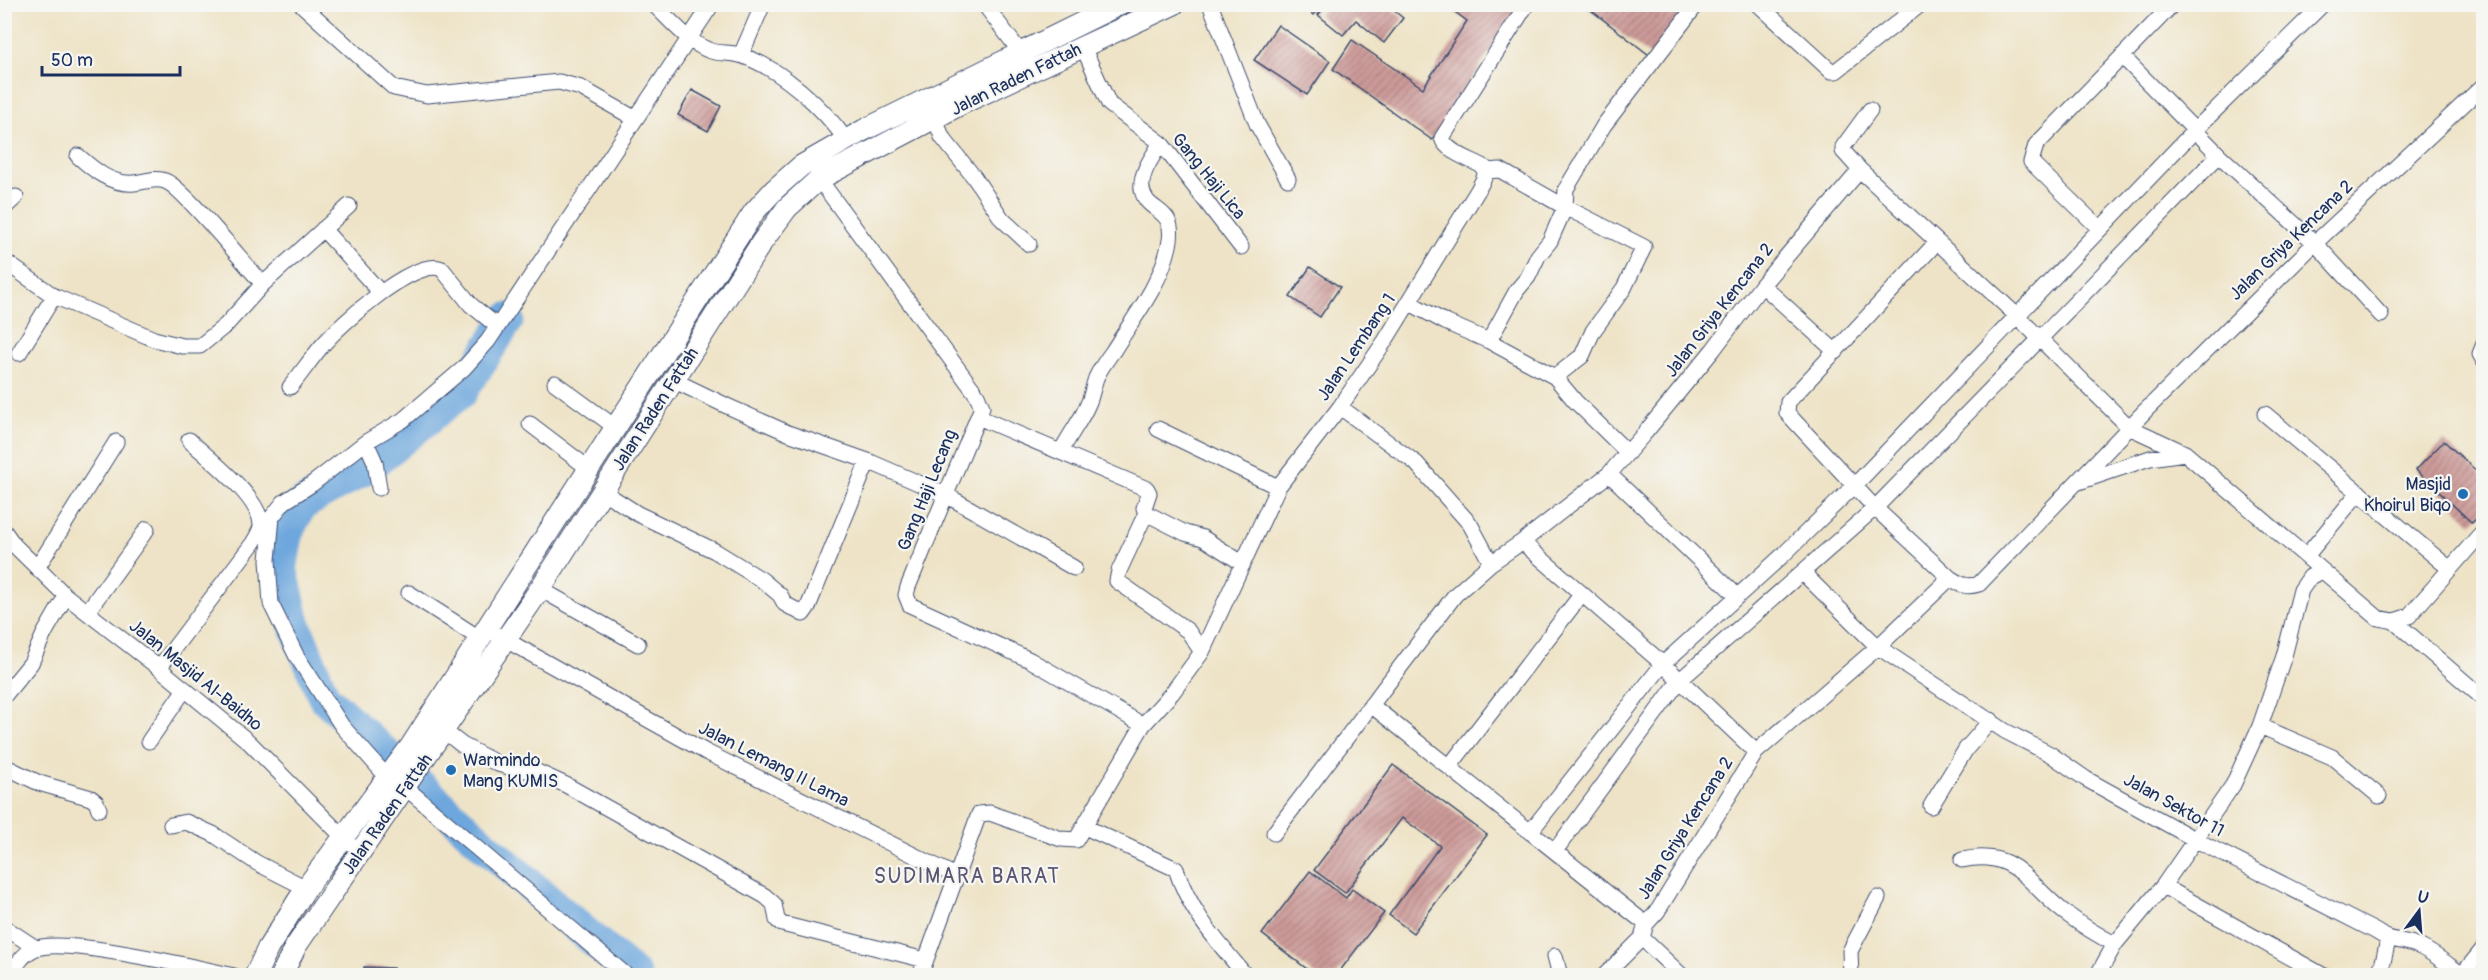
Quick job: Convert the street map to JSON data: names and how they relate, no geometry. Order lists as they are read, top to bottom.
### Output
{
  "streets": {
    "main road": ["Jalan Raden Fattah"],
    "street": [
      "Gang Haji Lica",
      "Jalan Griya Kencana 2",
      "Jalan Lembang 1",
      "Gang Haji Lecang",
      "Jalan Masjid Al-Baidho",
      "Jalan Lemang II Lama",
      "Jalan Sektor 11"
    ]
  },
  "crossings": [
    ["Jalan Raden Fattah", "Gang Haji Lica"],
    ["Jalan Raden Fattah", "Gang Haji Lecang"],
    ["Jalan Raden Fattah", "Jalan Masjid Al-Baidho"],
    ["Jalan Raden Fattah", "Jalan Lemang II Lama"],
    ["Jalan Griya Kencana 2", "Jalan Sektor 11"],
    ["Jalan Lembang 1", "Gang Haji Lecang"]
  ],
  "districts": ["SUDIMARA BARAT"],
  "places": ["Masjid Khoirul Biqo", "Warmindo Mang KUMIS"],
  "scale_bar": "50 m",
  "north": "top"
}
